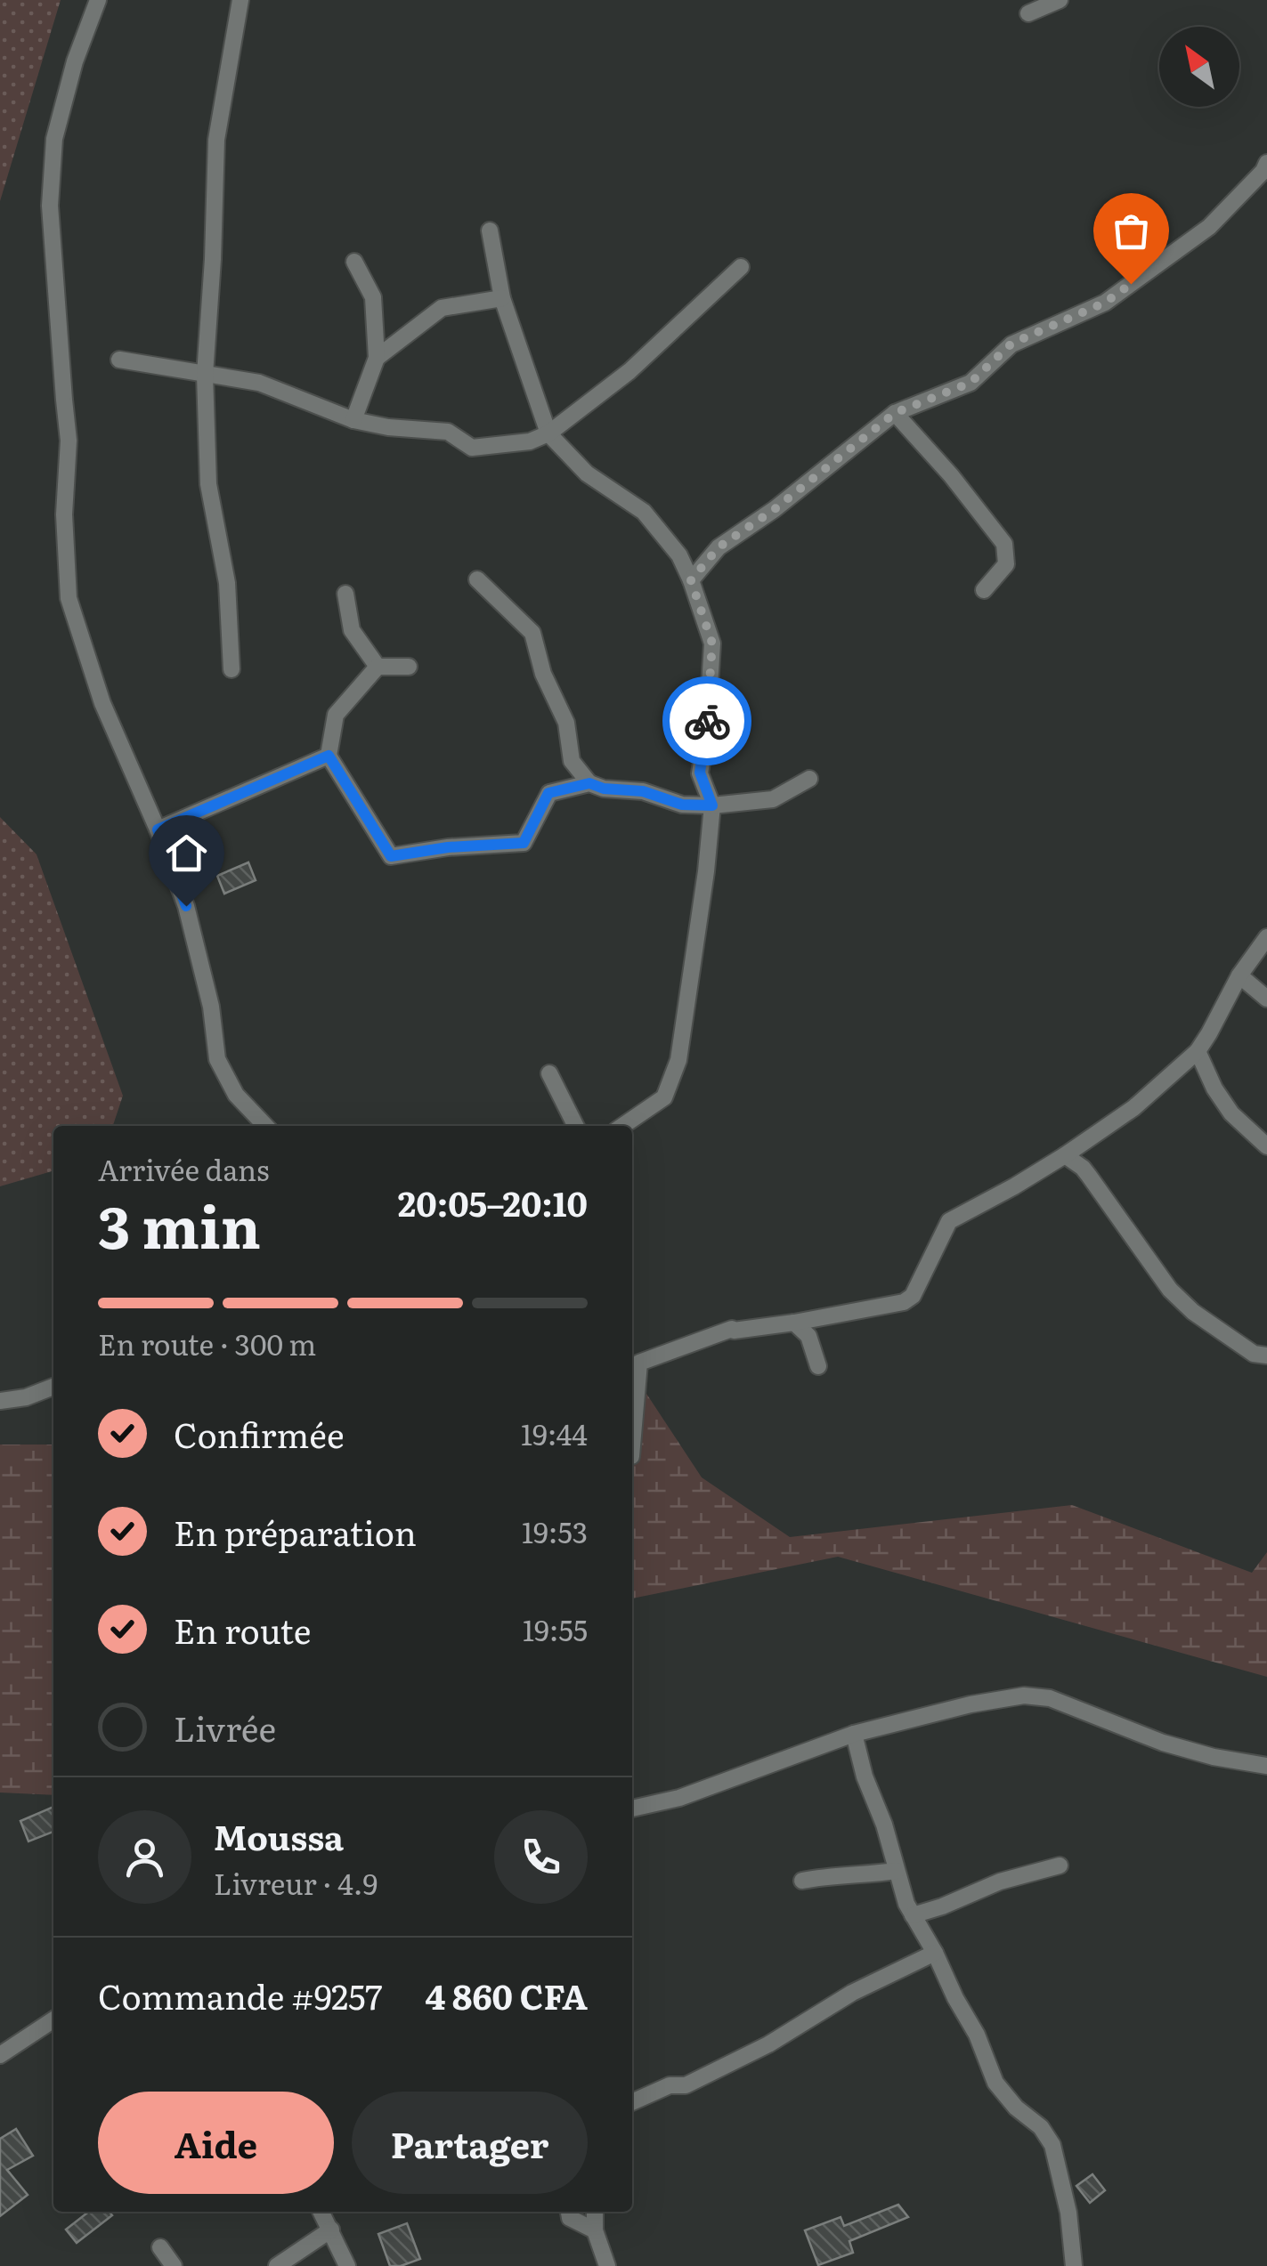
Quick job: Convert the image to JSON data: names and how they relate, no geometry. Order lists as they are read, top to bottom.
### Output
{
  "north": "top left",
  "page": {
    "heading": ["3 min", "Arrivée dans", "20:05–20:10"],
    "panel": [
      "Moussa",
      "Livreur · 4.9",
      "Commande #9257",
      "4 860 CFA"
    ],
    "bar": "En route · 300 m",
    "list": [
      ["Confirmée", "19:44"],
      ["En préparation", "19:53"],
      ["En route", "19:55"],
      "Livrée"
    ],
    "buttons": ["Aide", "Partager"]
  }
}
